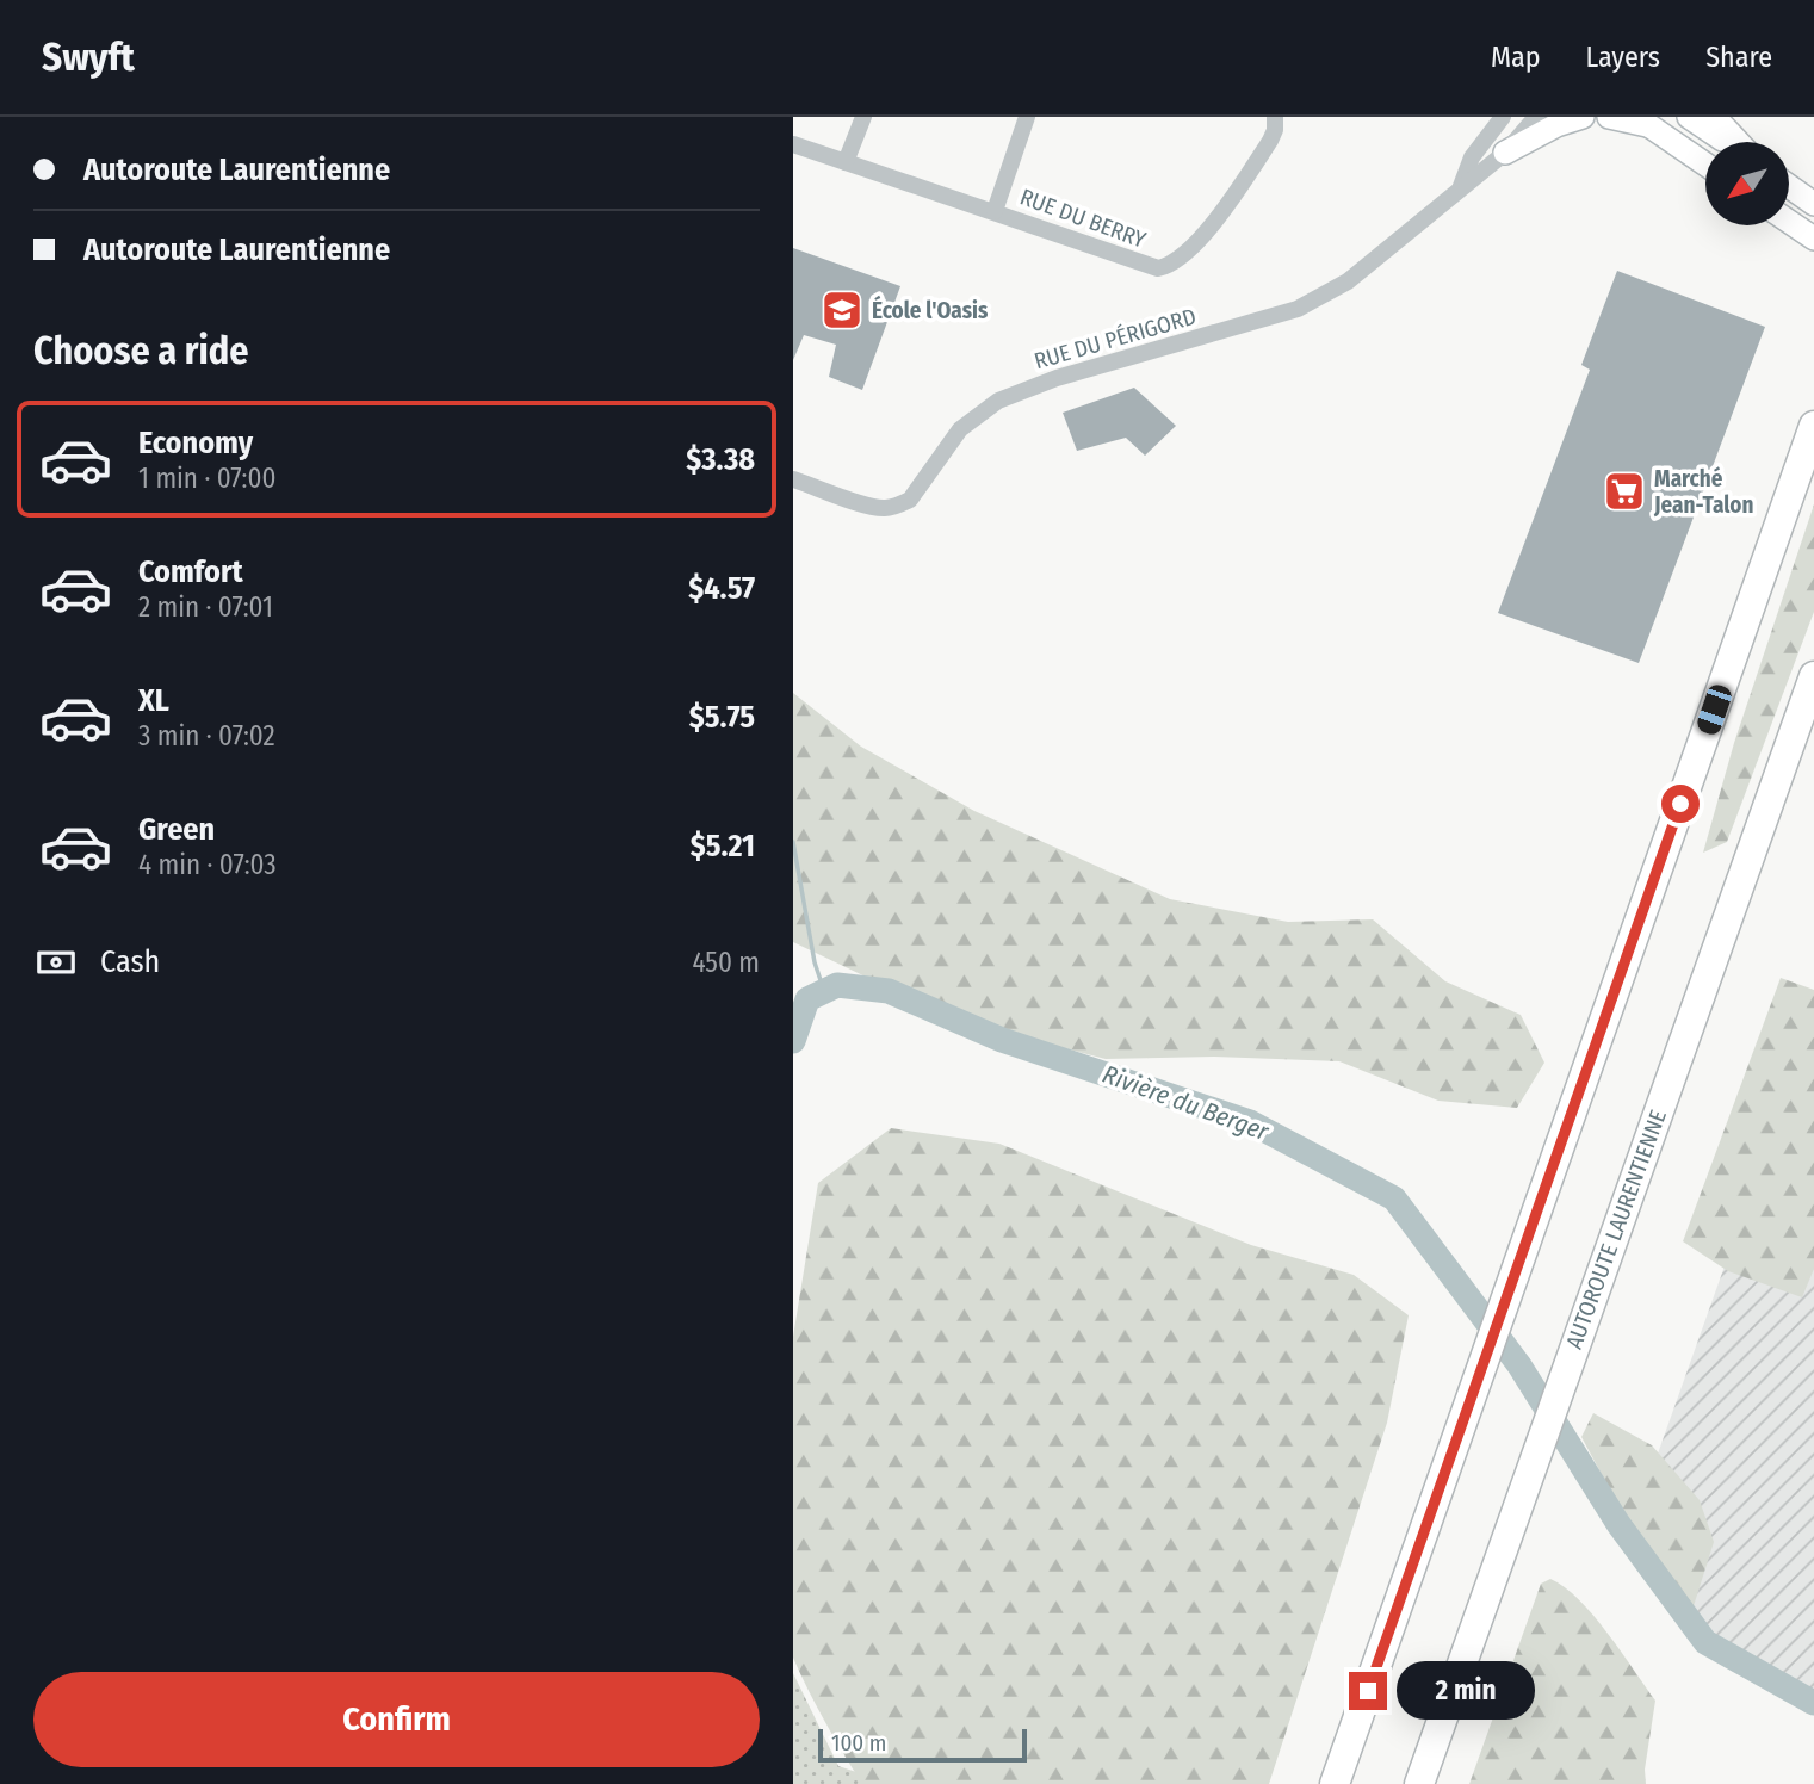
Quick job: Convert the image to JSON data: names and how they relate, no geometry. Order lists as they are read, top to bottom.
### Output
{
  "streets": {
    "highway": ["AUTOROUTE LAURENTIENNE"],
    "street": ["RUE DU BERRY", "RUE DU PÉRIGORD"]
  },
  "water": ["Rivière du Berger"],
  "places": {
    "school or university": ["École l'Oasis"],
    "supermarket": ["Marché Jean-Talon"]
  },
  "scale_bar": "100 m",
  "north": "bottom left",
  "page": {
    "header": "Swyft",
    "nav": ["Map", "Layers", "Share"],
    "banner": ["Autoroute Laurentienne", "Autoroute Laurentienne"],
    "heading": "Choose a ride",
    "list": [
      {
        "name": "Economy",
        "note": "1 min · 07:00",
        "value": "$3.38"
      },
      {
        "name": "Comfort",
        "note": "2 min · 07:01",
        "value": "$4.57"
      },
      {
        "name": "XL",
        "note": "3 min · 07:02",
        "value": "$5.75"
      },
      {
        "name": "Green",
        "note": "4 min · 07:03",
        "value": "$5.21"
      }
    ],
    "pay": ["Cash", "450 m"],
    "buttons": "Confirm",
    "bubble": "2 min",
    "scale": "100 m"
  }
}
